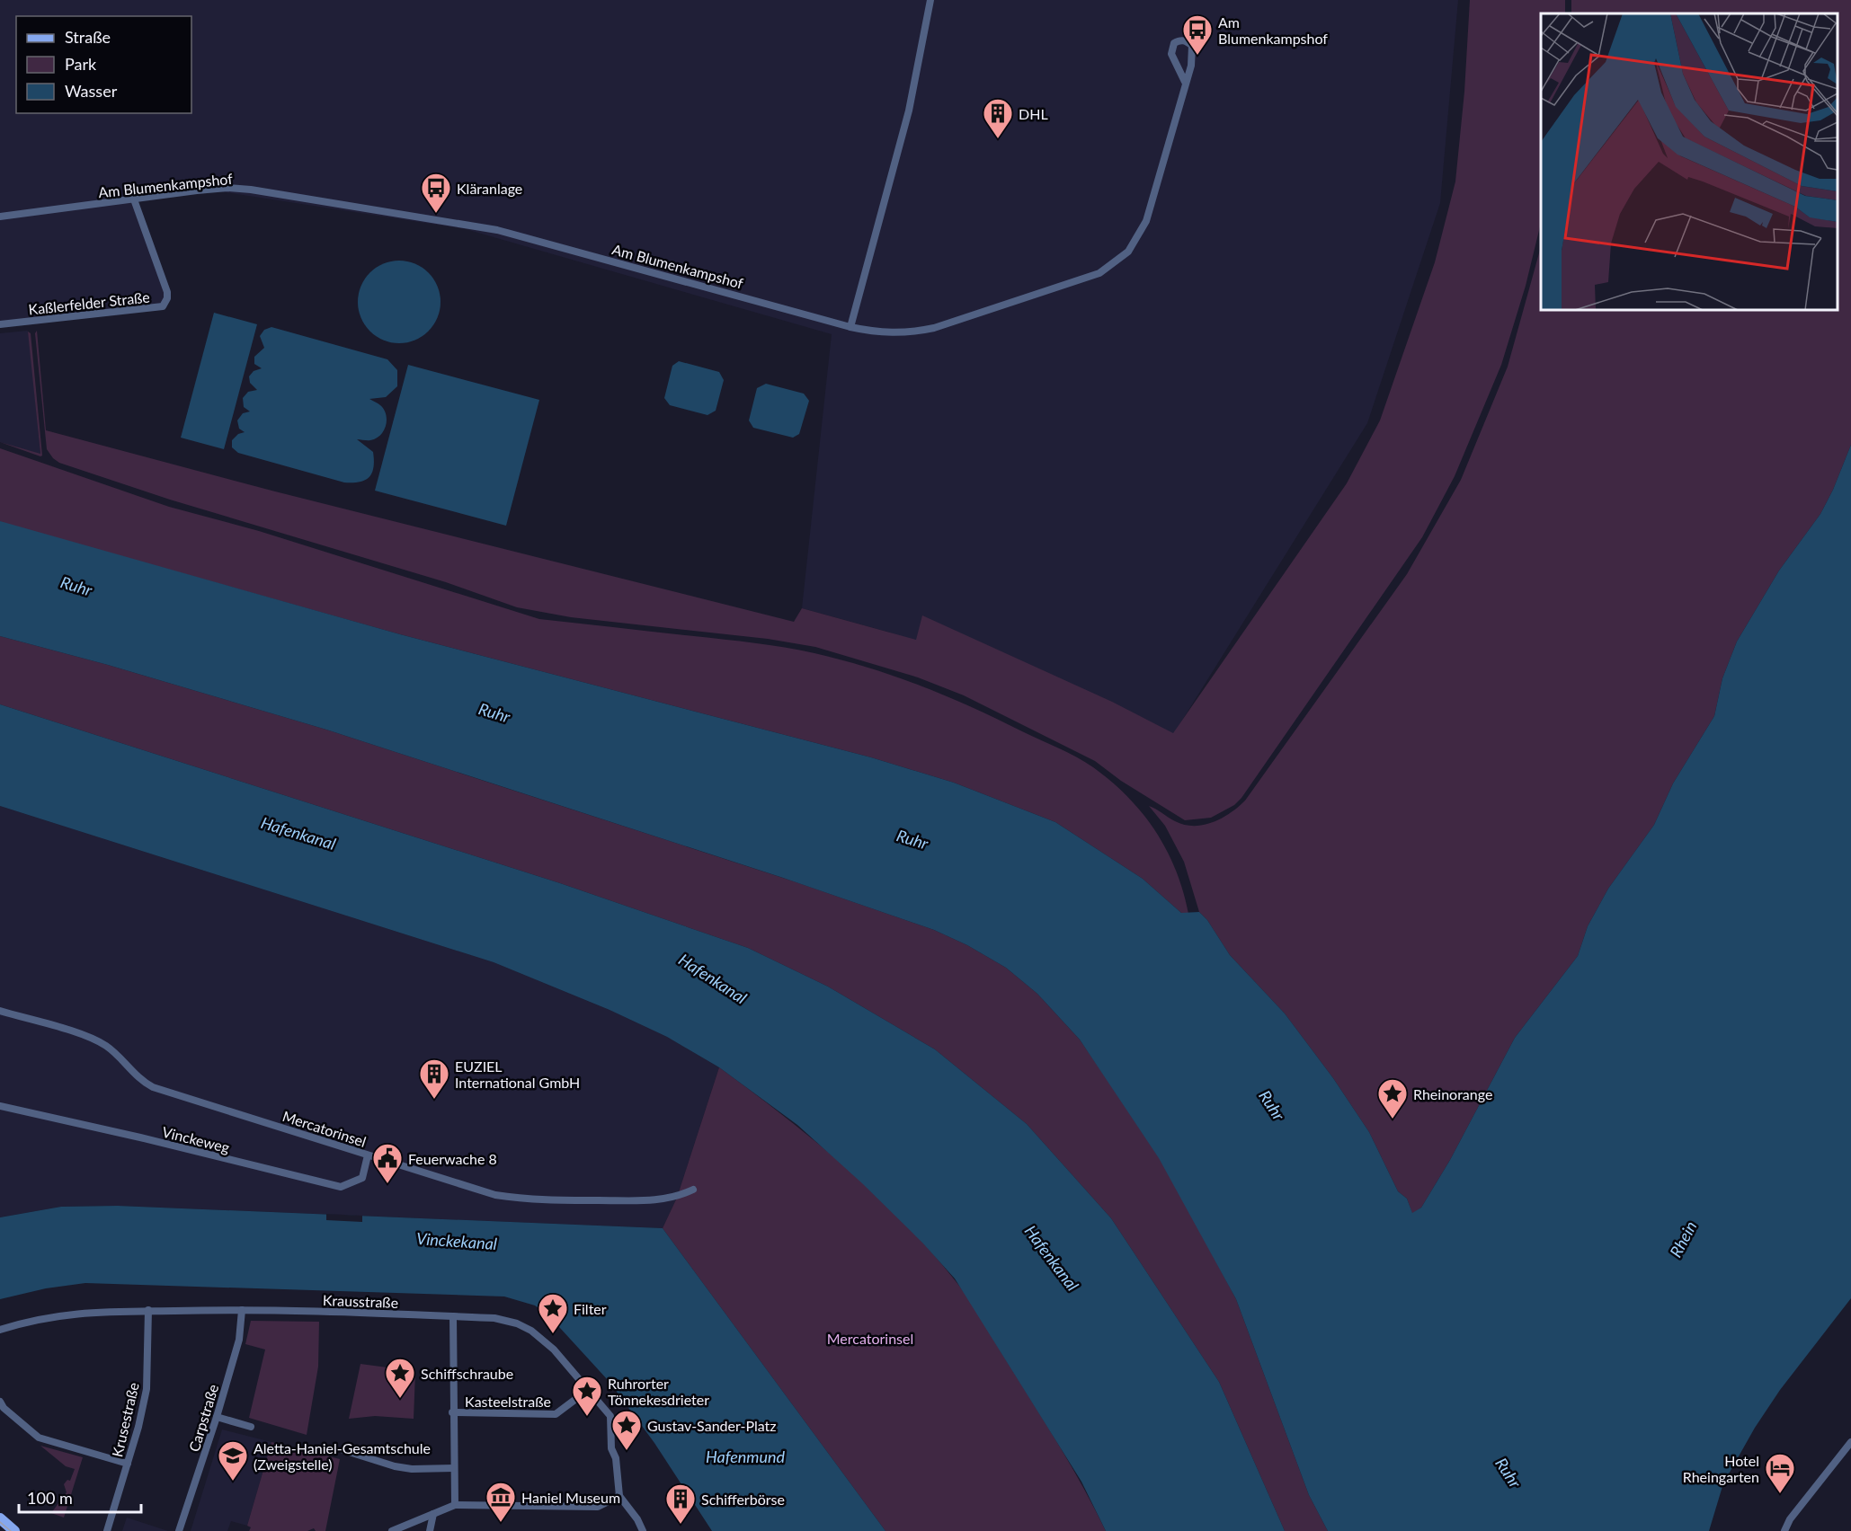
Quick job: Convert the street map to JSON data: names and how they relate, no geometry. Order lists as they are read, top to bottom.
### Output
{
  "streets": {
    "street": [
      "Am Blumenkampshof",
      "Kaßlerfelder Straße",
      "Mercatorinsel",
      "Vinckeweg",
      "Krausstraße",
      "Kasteelstraße",
      "Carpstraße",
      "Krusestraße"
    ]
  },
  "crossings": [
    ["Am Blumenkampshof", "Kaßlerfelder Straße"],
    ["Mercatorinsel", "Vinckeweg"],
    ["Krausstraße", "Kasteelstraße"],
    ["Krausstraße", "Carpstraße"],
    ["Krausstraße", "Krusestraße"]
  ],
  "water": [
    "Ruhr",
    "Hafenkanal",
    "Rhein",
    "Vinckekanal",
    "Hafenmund"
  ],
  "parks": ["Mercatorinsel"],
  "places": {
    "bus stop": ["Am Blumenkampshof", "Kläranlage"],
    "building": ["DHL", "EUZIEL International GmbH", "Schifferbörse"],
    "place": [
      "Rheinorange",
      "Filter",
      "Schiffschraube",
      "Ruhrorter Tönnekesdrieter",
      "Gustav-Sander-Platz"
    ],
    "public building": ["Feuerwache 8"],
    "school or university": ["Aletta-Haniel-Gesamtschule (Zweigstelle)"],
    "hotel": ["Hotel Rheingarten"],
    "museum": ["Haniel Museum"]
  },
  "legend": ["Straße", "Park", "Wasser"],
  "scale_bar": "100 m"
}
